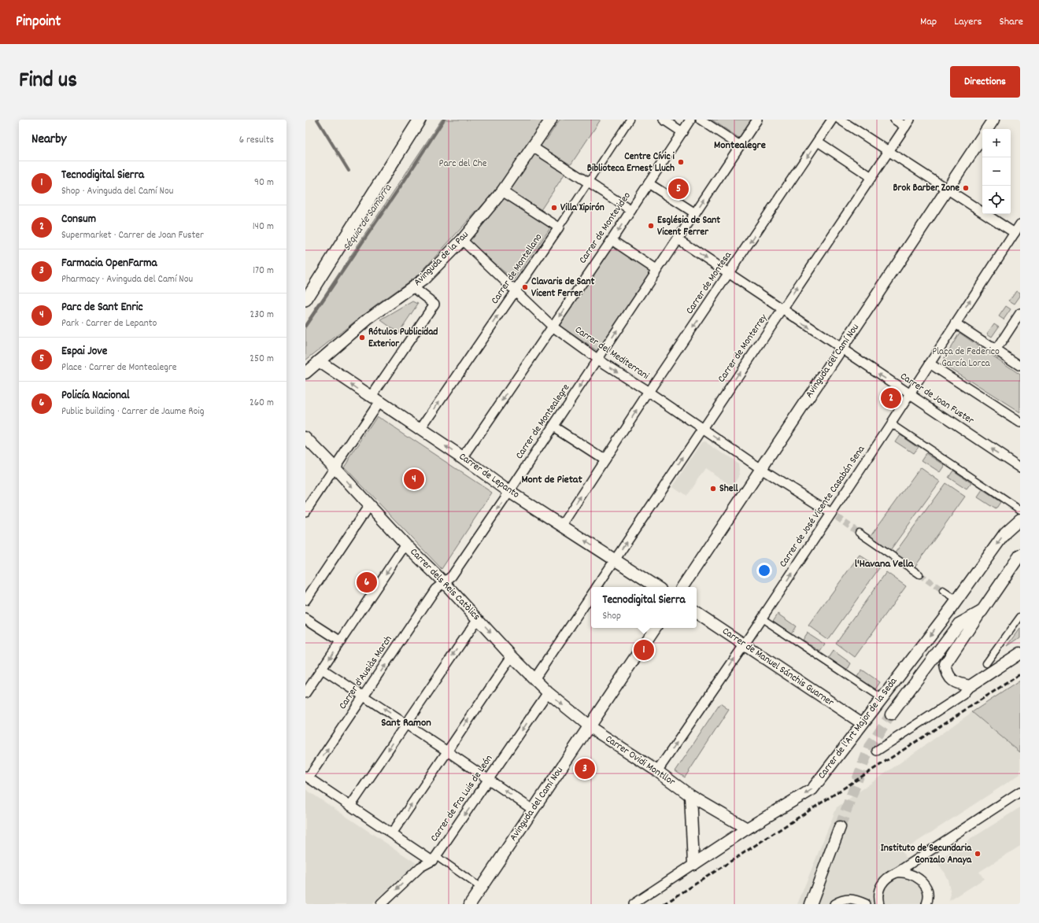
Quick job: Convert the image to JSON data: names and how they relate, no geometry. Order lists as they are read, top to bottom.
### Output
{
  "streets": {
    "street": [
      "Carrer de Montevideo",
      "Avinguda de la Pau",
      "Carrer de Montellano",
      "Carrer de Montesa",
      "Carrer de Monterrey",
      "Carrer del Mediterrani",
      "Avinguda del Camí Nou",
      "Carrer de Joan Fuster",
      "Carrer de Montealegre",
      "Carrer de Lepanto",
      "Carrer de José Vicente Casabán Sena",
      "Carrer dels Reis Catòlics",
      "Carrer de Manuel Sánchis Guarner",
      "Carrer d'Ausiàs March",
      "Carrer de l'Art Major de la Seda",
      "Carrer Ovidi Montllor",
      "Carrer de Fra Luis de León"
    ]
  },
  "crossings": [
    ["Carrer de Montevideo", "Carrer del Mediterrani"],
    ["Carrer de Montevideo", "Carrer de Lepanto"],
    ["Avinguda de la Pau", "Carrer del Mediterrani"],
    ["Avinguda de la Pau", "Carrer de Lepanto"],
    ["Carrer de Montellano", "Carrer del Mediterrani"],
    ["Carrer de Montellano", "Carrer de Lepanto"],
    ["Carrer de Montesa", "Carrer del Mediterrani"],
    ["Carrer de Montesa", "Carrer de Joan Fuster"],
    ["Carrer de Montesa", "Carrer de Lepanto"],
    ["Carrer de Monterrey", "Carrer del Mediterrani"],
    ["Carrer de Monterrey", "Carrer de Joan Fuster"],
    ["Carrer de Monterrey", "Carrer de Lepanto"],
    ["Carrer del Mediterrani", "Avinguda del Camí Nou"],
    ["Carrer del Mediterrani", "Carrer de Montealegre"],
    ["Carrer del Mediterrani", "Carrer de José Vicente Casabán Sena"],
    ["Avinguda del Camí Nou", "Carrer de Joan Fuster"],
    ["Avinguda del Camí Nou", "Carrer dels Reis Catòlics"],
    ["Avinguda del Camí Nou", "Carrer Ovidi Montllor"],
    ["Carrer de Joan Fuster", "Carrer de Montealegre"],
    ["Carrer de Joan Fuster", "Carrer de José Vicente Casabán Sena"],
    ["Carrer de Montealegre", "Carrer de Lepanto"],
    ["Carrer de Montealegre", "Carrer dels Reis Catòlics"],
    ["Carrer de Montealegre", "Carrer d'Ausiàs March"],
    ["Carrer de José Vicente Casabán Sena", "Carrer de Manuel Sánchis Guarner"],
    ["Carrer de José Vicente Casabán Sena", "Carrer Ovidi Montllor"],
    ["Carrer dels Reis Catòlics", "Carrer d'Ausiàs March"],
    ["Carrer dels Reis Catòlics", "Carrer Ovidi Montllor"],
    ["Carrer dels Reis Catòlics", "Carrer de Fra Luis de León"],
    ["Carrer de Manuel Sánchis Guarner", "Carrer de l'Art Major de la Seda"],
    ["Carrer de l'Art Major de la Seda", "Carrer Ovidi Montllor"]
  ],
  "one_way": [
    "Carrer de Montevideo",
    "Carrer de Montellano",
    "Carrer de Monterrey",
    "Carrer de Lepanto",
    "Carrer de José Vicente Casabán Sena",
    "Carrer dels Reis Catòlics"
  ],
  "districts": [
    "Montealegre",
    "Mont de Pietat",
    "l'Havana Vella",
    "Sant Ramon"
  ],
  "water": ["Séquia de Samarra"],
  "parks": ["Parc del Che", "Plaça de Federico García Lorca"],
  "places": [
    "Centre Cívic i Biblioteca Ernest Lluch",
    "Brok Barber Zone",
    "Villa Xipirón",
    "Església de Sant Vicent Ferrer",
    "Clavaris de Sant Vicent Ferrer",
    "Rótulos Publicidad Exterior",
    "Shell",
    "Instituto de Secundaria Gonzalo Anaya"
  ],
  "page": {
    "header": "Pinpoint",
    "nav": ["Map", "Layers", "Share"],
    "title": "Find us",
    "buttons": "Directions",
    "heading": ["Nearby", "6 results"],
    "map_buttons": ["+", "−"],
    "list": [
      {
        "mark": "1",
        "name": "Tecnodigital Sierra",
        "note": "Shop · Avinguda del Camí Nou",
        "value": "90 m"
      },
      {
        "mark": "2",
        "name": "Consum",
        "note": "Supermarket · Carrer de Joan Fuster",
        "value": "140 m"
      },
      {
        "mark": "3",
        "name": "Farmacia OpenFarma",
        "note": "Pharmacy · Avinguda del Camí Nou",
        "value": "170 m"
      },
      {
        "mark": "4",
        "name": "Parc de Sant Enric",
        "note": "Park · Carrer de Lepanto",
        "value": "230 m"
      },
      {
        "mark": "5",
        "name": "Espai Jove",
        "note": "Place · Carrer de Montealegre",
        "value": "250 m"
      },
      {
        "mark": "6",
        "name": "Policía Nacional",
        "note": "Public building · Carrer de Jaume Roig",
        "value": "260 m"
      }
    ],
    "pins": [
      "5",
      "2",
      "4",
      "6",
      "1",
      "3"
    ],
    "popup": ["Tecnodigital Sierra", "Shop"]
  }
}
